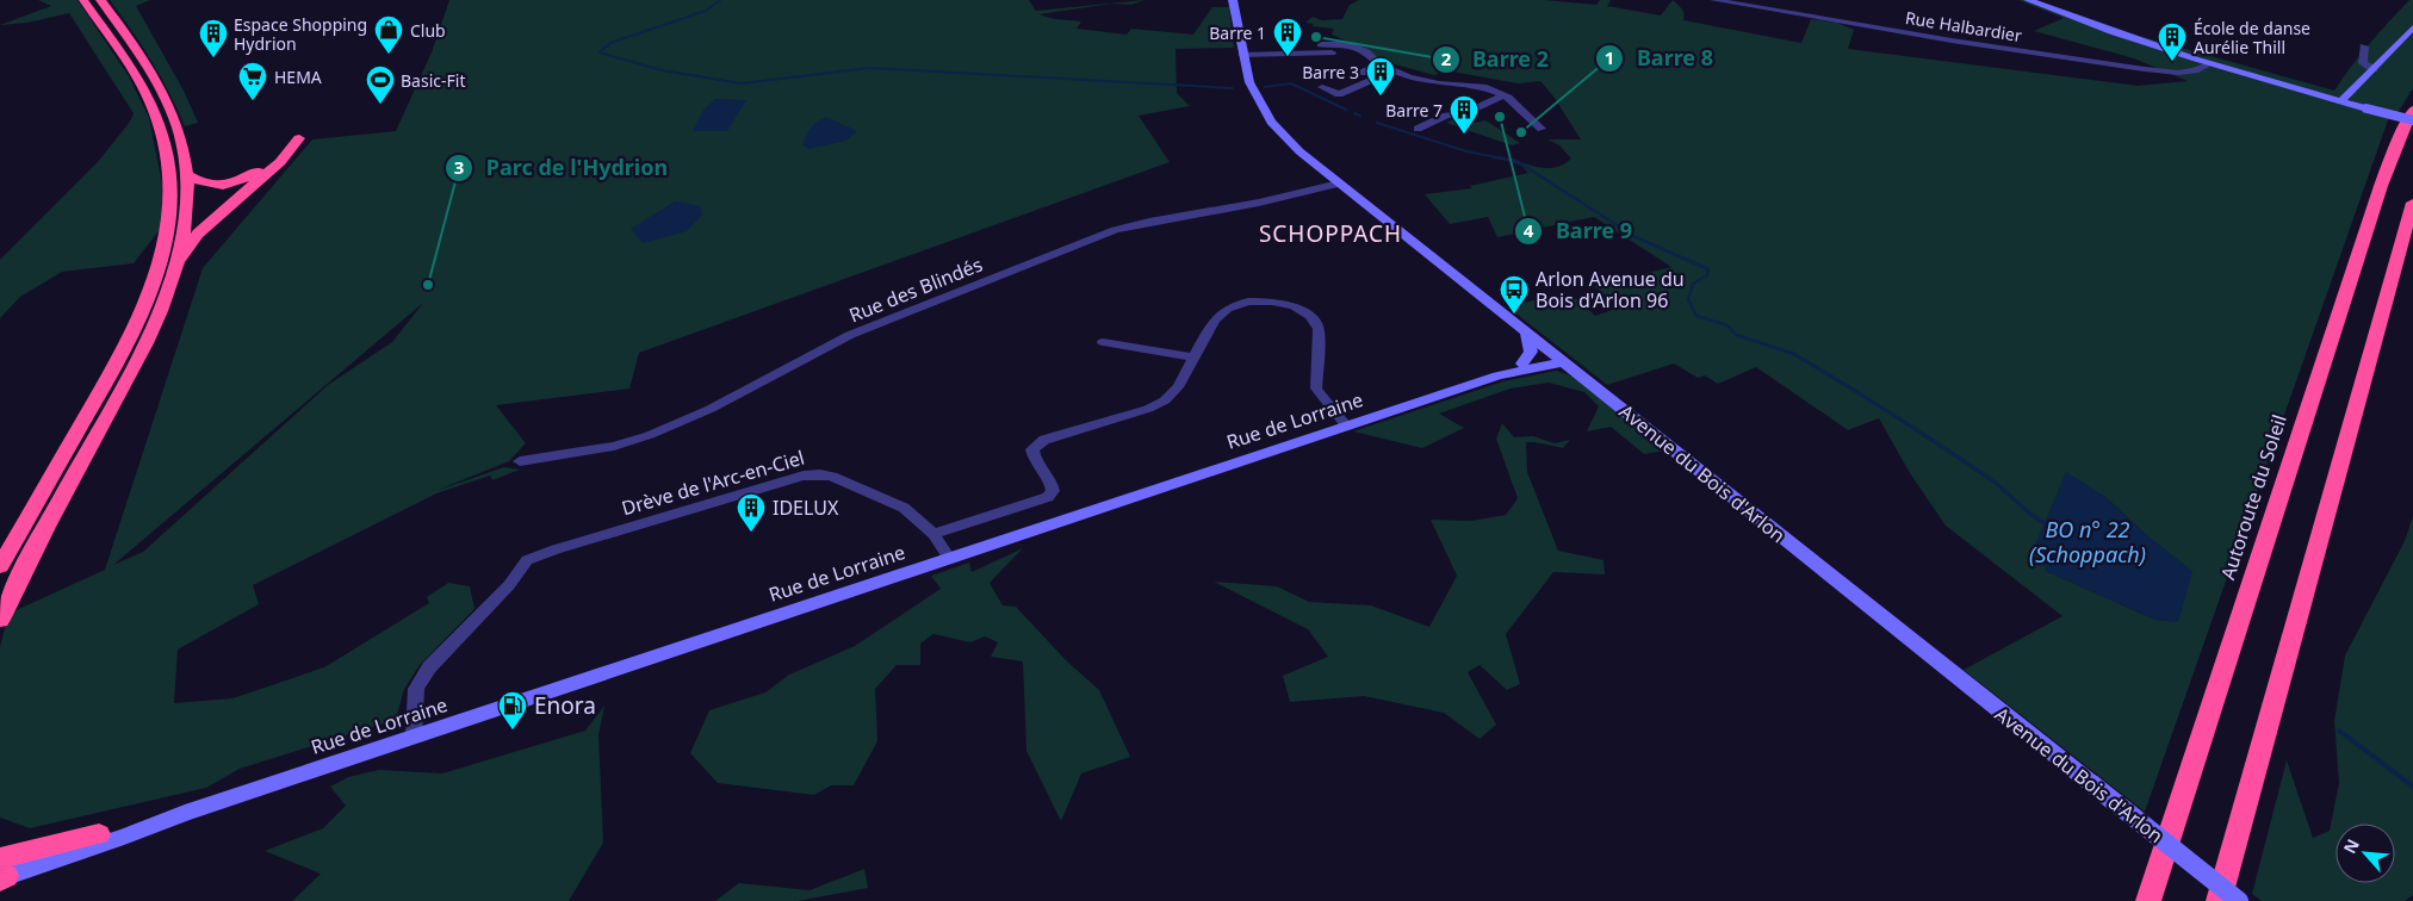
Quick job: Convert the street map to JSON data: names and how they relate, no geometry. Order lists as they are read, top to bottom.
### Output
{
  "streets": {
    "highway": ["Autoroute du Soleil"],
    "main road": ["Rue de Lorraine", "Avenue du Bois d'Arlon"],
    "street": ["Rue Halbardier", "Rue des Blindés", "Drève de l'Arc-en-Ciel"]
  },
  "crossings": [
    ["Rue des Blindés", "Avenue du Bois d'Arlon"],
    ["Rue de Lorraine", "Avenue du Bois d'Arlon"],
    ["Rue de Lorraine", "Drève de l'Arc-en-Ciel"]
  ],
  "districts": ["SCHOPPACH"],
  "water": ["BO n° 22 (Schoppach)"],
  "places": {
    "other": [
      "Barre 2",
      "Barre 9",
      "Barre 8",
      "Parc de l'Hydrion"
    ],
    "shop": ["Club"],
    "building": [
      "Barre 1",
      "Espace Shopping Hydrion",
      "École de danse Aurélie Thill",
      "Barre 3",
      "Barre 7",
      "IDELUX"
    ],
    "supermarket": ["HEMA"],
    "sports": ["Basic-Fit"],
    "bus stop": ["Arlon Avenue du Bois d'Arlon 96"],
    "fuel station": ["Enora"]
  },
  "north": "top left"
}
